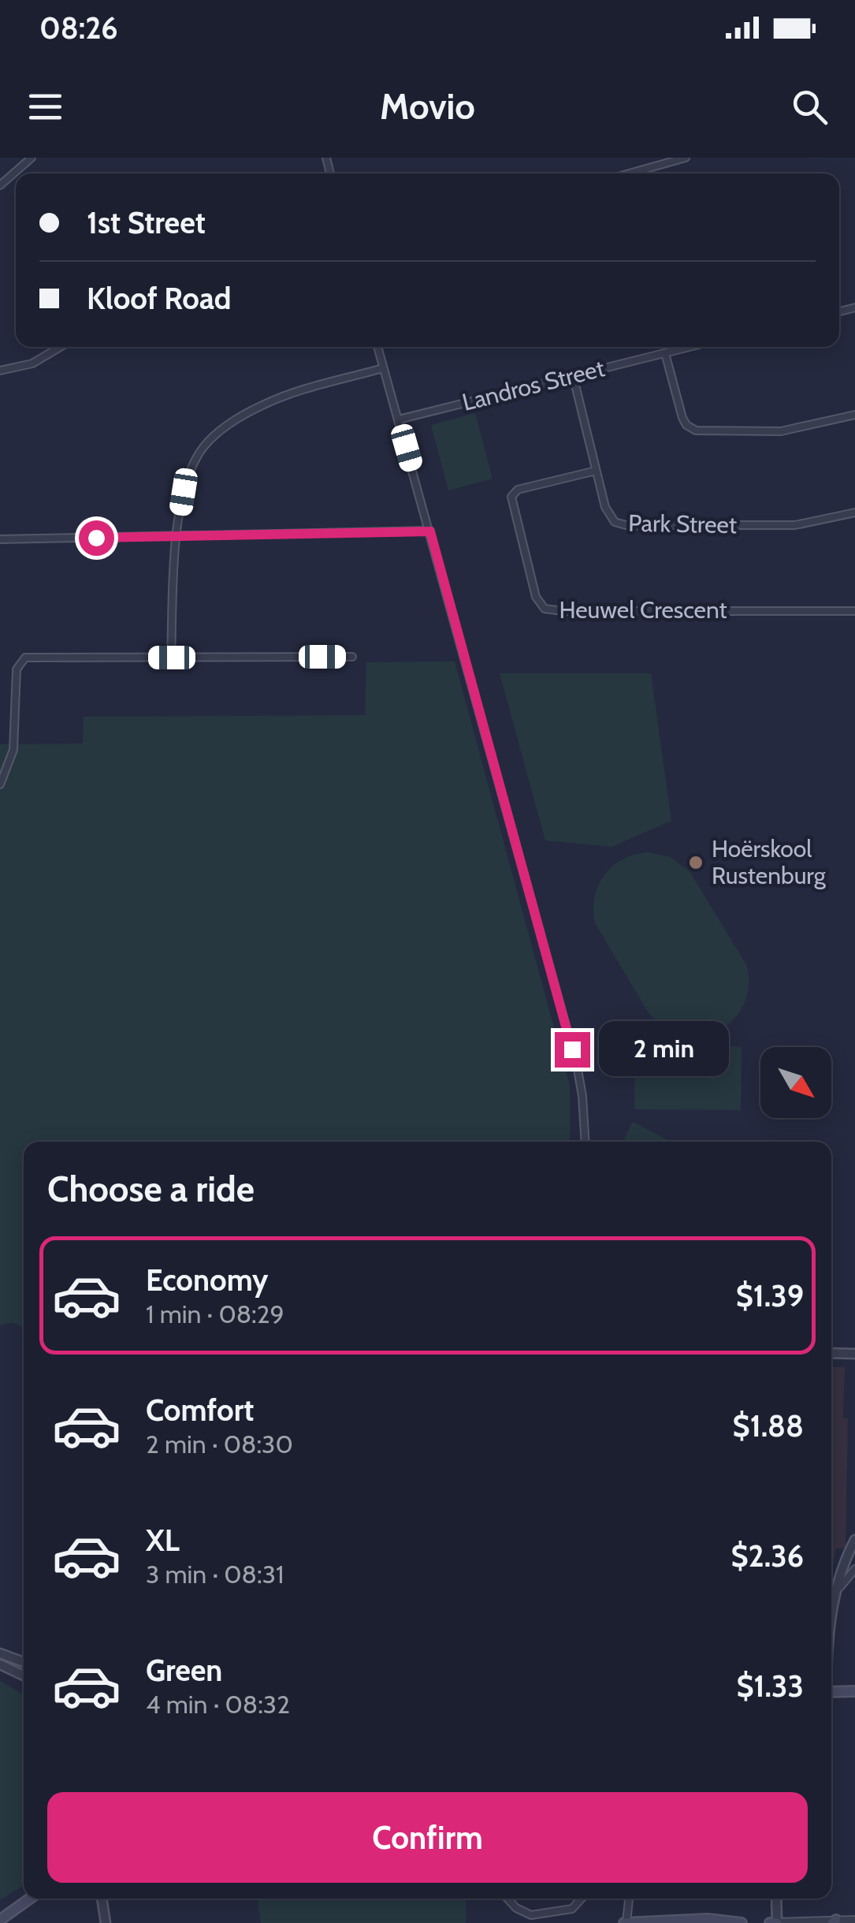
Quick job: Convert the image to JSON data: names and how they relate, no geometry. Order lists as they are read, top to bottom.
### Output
{
  "streets": {
    "street": ["Landros Street", "Park Street", "Heuwel Crescent"]
  },
  "crossings": [
    ["Landros Street", "Park Street"],
    ["Park Street", "Heuwel Crescent"]
  ],
  "places": ["Hoërskool Rustenburg"],
  "north": "bottom right",
  "page": {
    "status": "08:26",
    "header": "Movio",
    "banner": ["1st Street", "Kloof Road"],
    "bubble": "2 min",
    "heading": "Choose a ride",
    "list": [
      {
        "name": "Economy",
        "note": "1 min · 08:29",
        "value": "$1.39"
      },
      {
        "name": "Comfort",
        "note": "2 min · 08:30",
        "value": "$1.88"
      },
      {
        "name": "XL",
        "note": "3 min · 08:31",
        "value": "$2.36"
      },
      {
        "name": "Green",
        "note": "4 min · 08:32",
        "value": "$1.33"
      }
    ],
    "buttons": "Confirm"
  }
}
